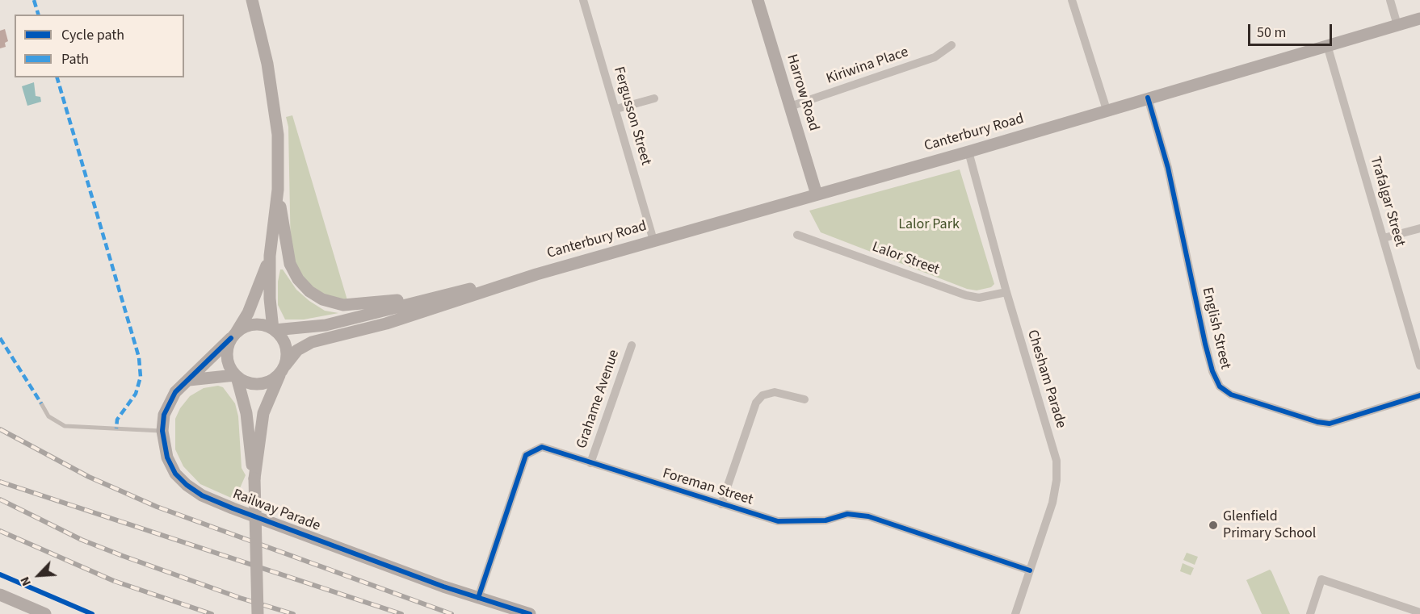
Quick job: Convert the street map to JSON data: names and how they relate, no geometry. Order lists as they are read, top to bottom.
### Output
{
  "streets": {
    "main road": ["Harrow Road", "Canterbury Road", "Railway Parade"],
    "street": [
      "Kiriwina Place",
      "Fergusson Street",
      "Trafalgar Street",
      "Lalor Street",
      "English Street",
      "Chesham Parade",
      "Grahame Avenue",
      "Foreman Street"
    ]
  },
  "crossings": [
    ["Kiriwina Place", "Harrow Road"],
    ["Harrow Road", "Canterbury Road"],
    ["Fergusson Street", "Canterbury Road"],
    ["Canterbury Road", "Trafalgar Street"],
    ["Canterbury Road", "English Street"],
    ["Canterbury Road", "Chesham Parade"],
    ["Canterbury Road", "Railway Parade"],
    ["Lalor Street", "Chesham Parade"],
    ["Chesham Parade", "Foreman Street"],
    ["Grahame Avenue", "Foreman Street"],
    ["Foreman Street", "Railway Parade"]
  ],
  "parks": ["Lalor Park"],
  "places": ["Glenfield Primary School"],
  "legend": ["Cycle path", "Path"],
  "scale_bar": "50 m",
  "north": "bottom left"
}
